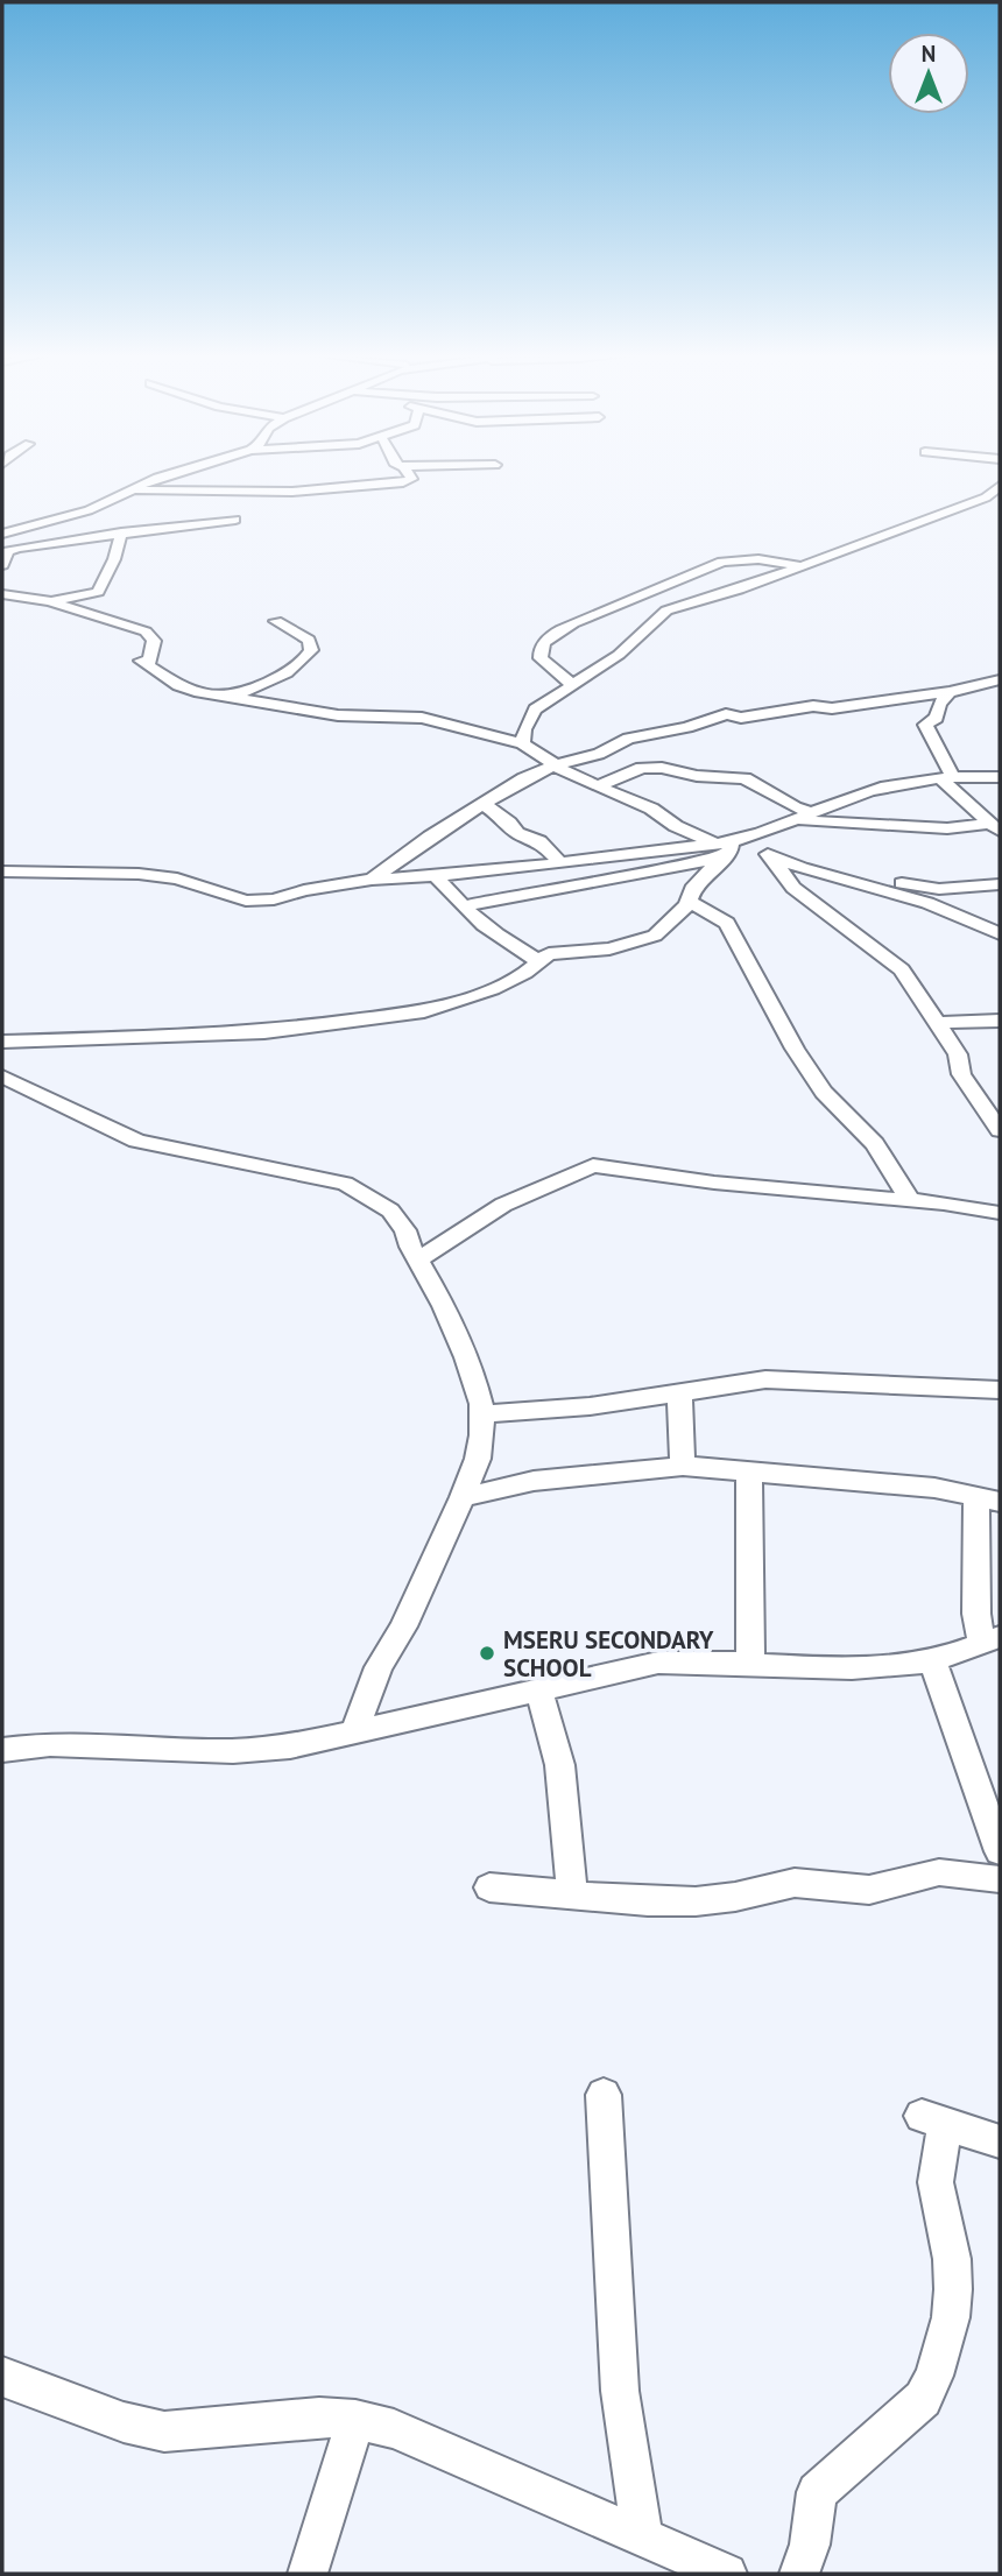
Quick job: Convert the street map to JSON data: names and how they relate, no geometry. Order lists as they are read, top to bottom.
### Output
{
  "places": ["MSERU SECONDARY SCHOOL"],
  "north": "top"
}
